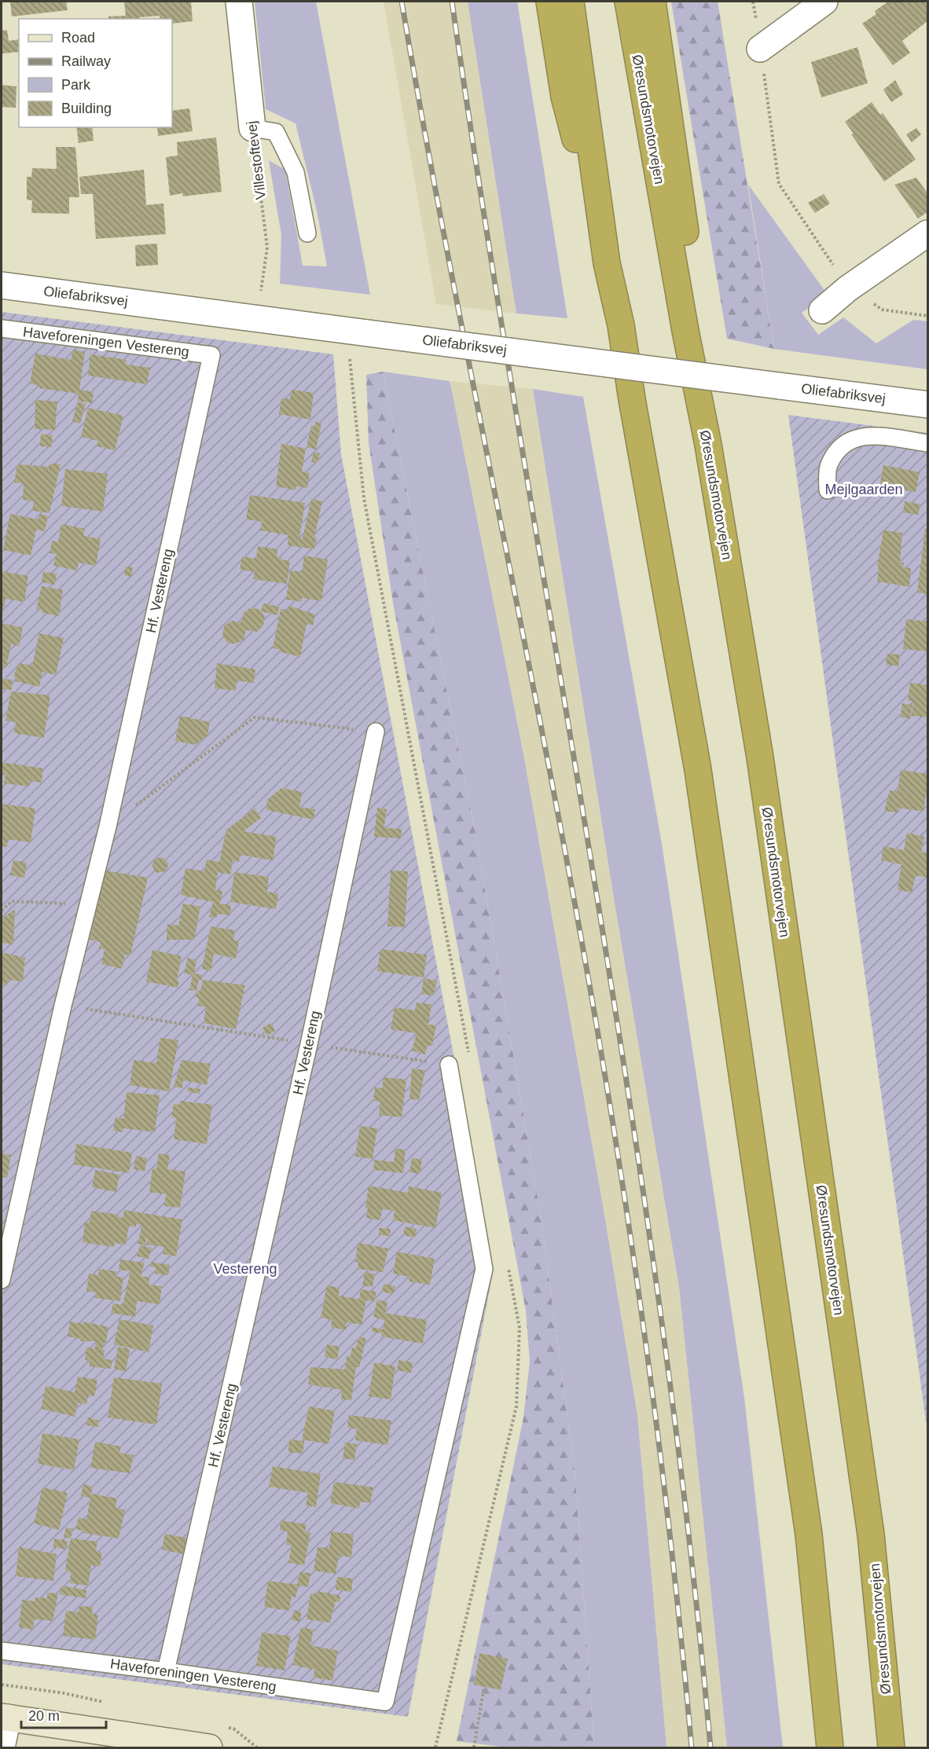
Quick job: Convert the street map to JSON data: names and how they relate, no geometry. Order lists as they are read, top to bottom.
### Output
{
  "streets": {
    "highway": ["Øresundsmotorvejen"],
    "street": ["Villestoftevej", "Oliefabriksvej"],
    "lane": ["Haveforeningen Vestereng", "Hf. Vestereng"]
  },
  "crossings": [
    ["Villestoftevej", "Oliefabriksvej"],
    ["Haveforeningen Vestereng", "Hf. Vestereng"]
  ],
  "parks": ["Mejlgaarden", "Vestereng"],
  "legend": [
    "Road",
    "Railway",
    "Park",
    "Building"
  ],
  "scale_bar": "20 m"
}
